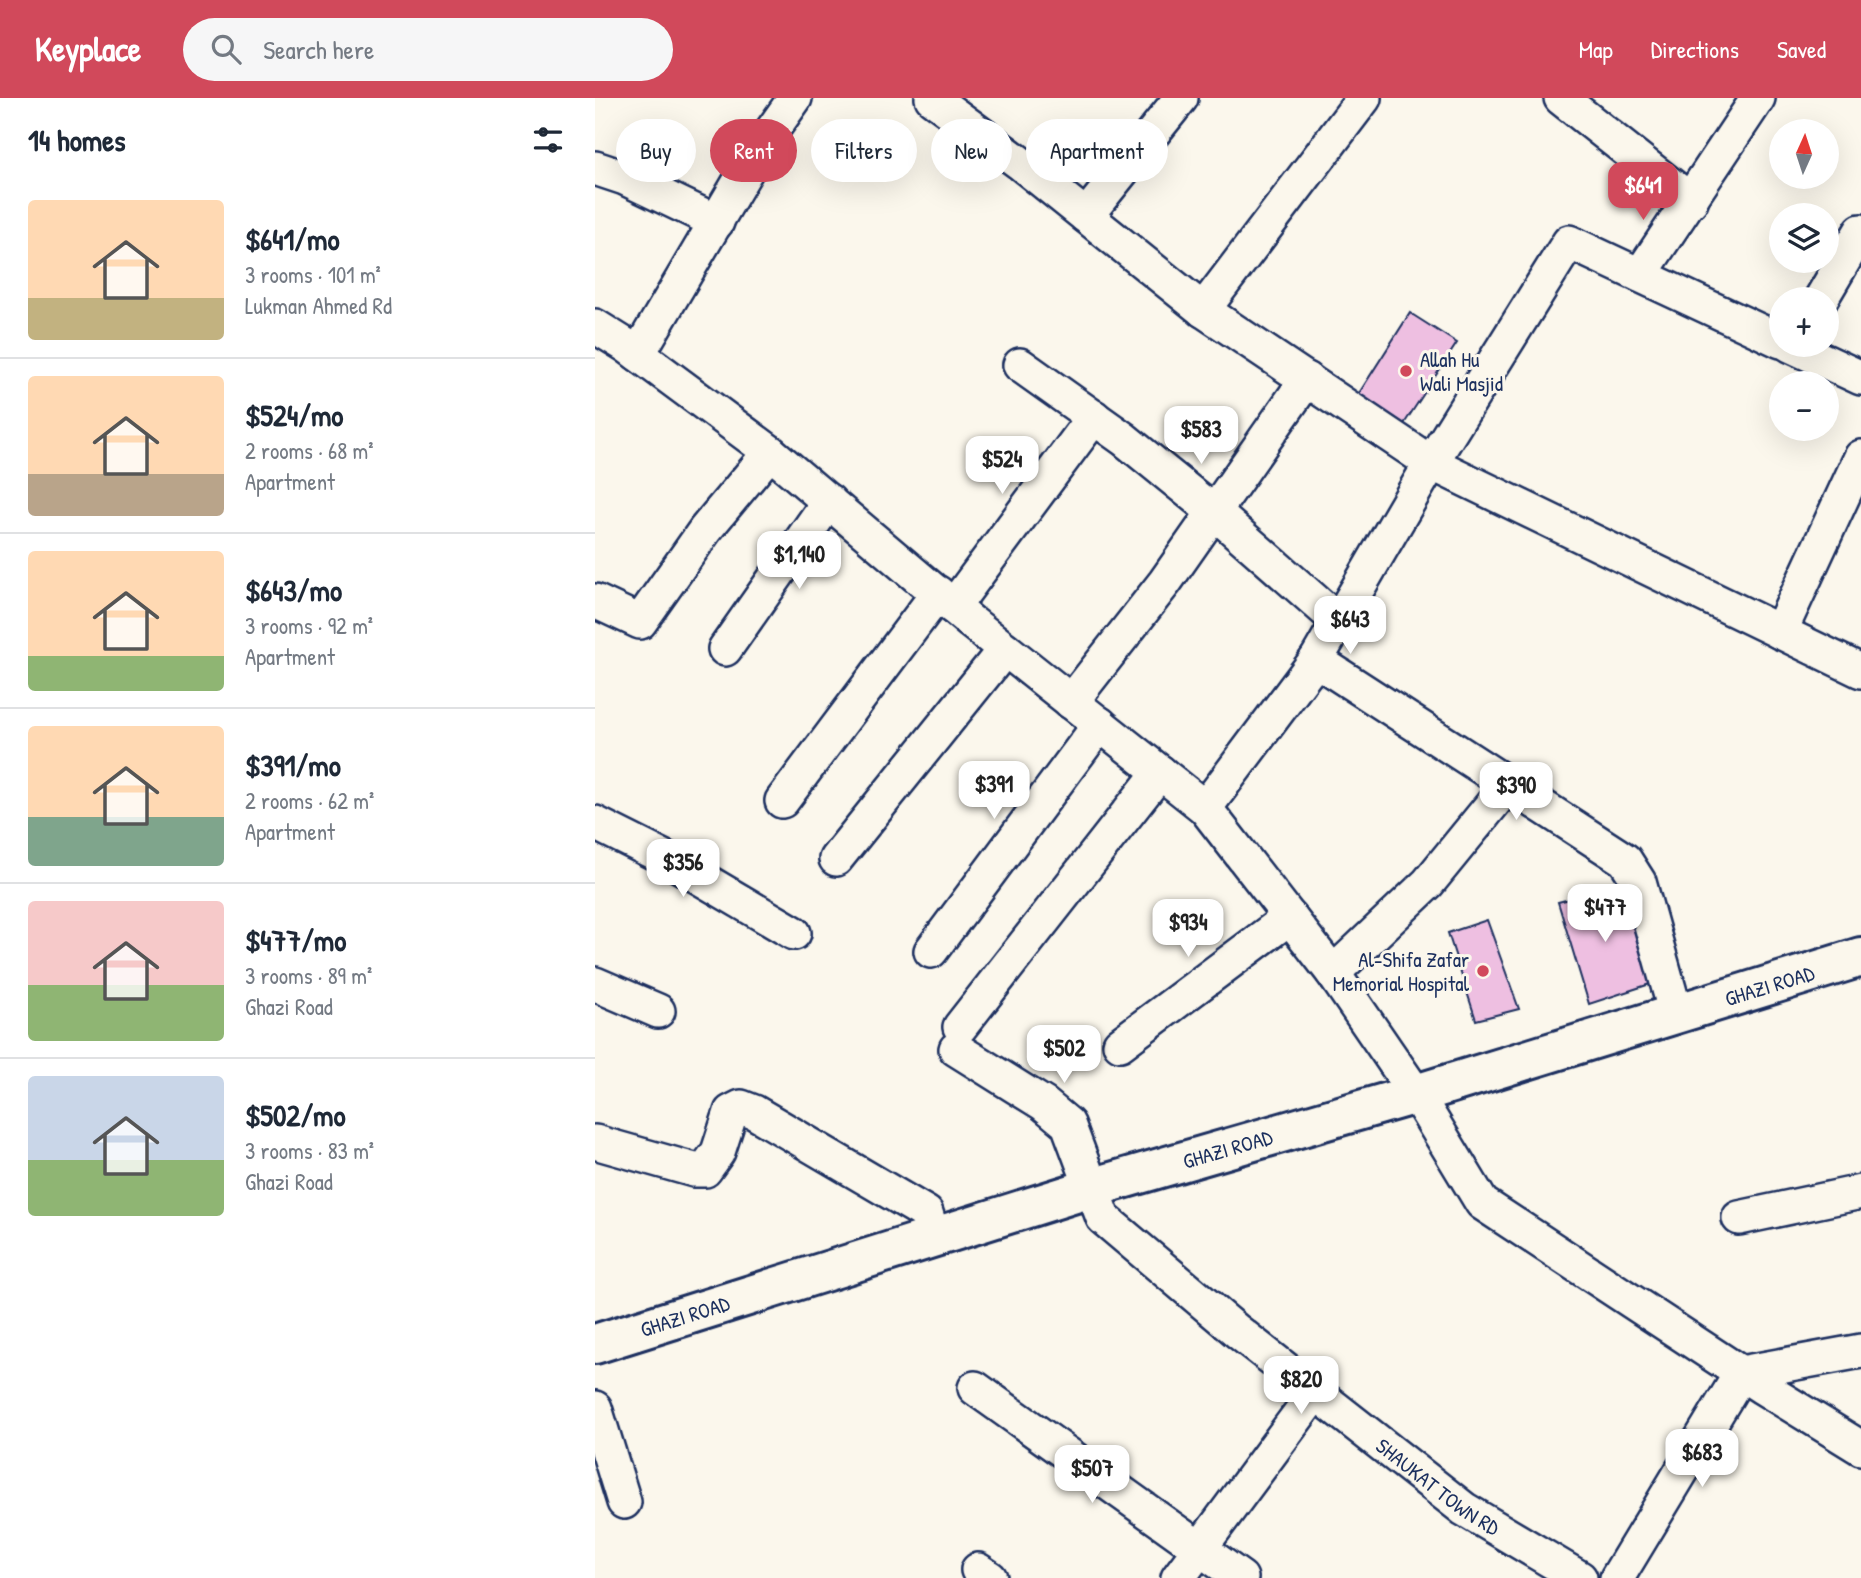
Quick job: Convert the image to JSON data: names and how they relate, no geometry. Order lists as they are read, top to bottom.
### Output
{
  "streets": {
    "main road": ["GHAZI ROAD"],
    "street": ["SHAUKAT TOWN RD"]
  },
  "crossings": [
    ["GHAZI ROAD", "SHAUKAT TOWN RD"]
  ],
  "places": ["Allah Hu Wali Masjid", "Al-Shifa Zafar Memorial Hospital"],
  "north": "top",
  "page": {
    "header": "Keyplace",
    "search": "Search here",
    "nav": ["Map", "Directions", "Saved"],
    "heading": "14 homes",
    "map_buttons": ["+", "−"],
    "chip": [
      "Buy",
      "Rent",
      "Filters",
      "New",
      "Apartment"
    ],
    "price": [
      "$641",
      "$583",
      "$524",
      "$1,140",
      "$643",
      "$391",
      "$390",
      "$356",
      "$477",
      "$934",
      "$502",
      "$820",
      "$683",
      "$507"
    ],
    "list": [
      {
        "name": "$641/mo",
        "note": "3 rooms · 101 m² · Lukman Ahmed Rd"
      },
      {
        "name": "$524/mo",
        "note": "2 rooms · 68 m² · Apartment"
      },
      {
        "name": "$643/mo",
        "note": "3 rooms · 92 m² · Apartment"
      },
      {
        "name": "$391/mo",
        "note": "2 rooms · 62 m² · Apartment"
      },
      {
        "name": "$477/mo",
        "note": "3 rooms · 89 m² · Ghazi Road"
      },
      {
        "name": "$502/mo",
        "note": "3 rooms · 83 m² · Ghazi Road"
      }
    ]
  }
}
